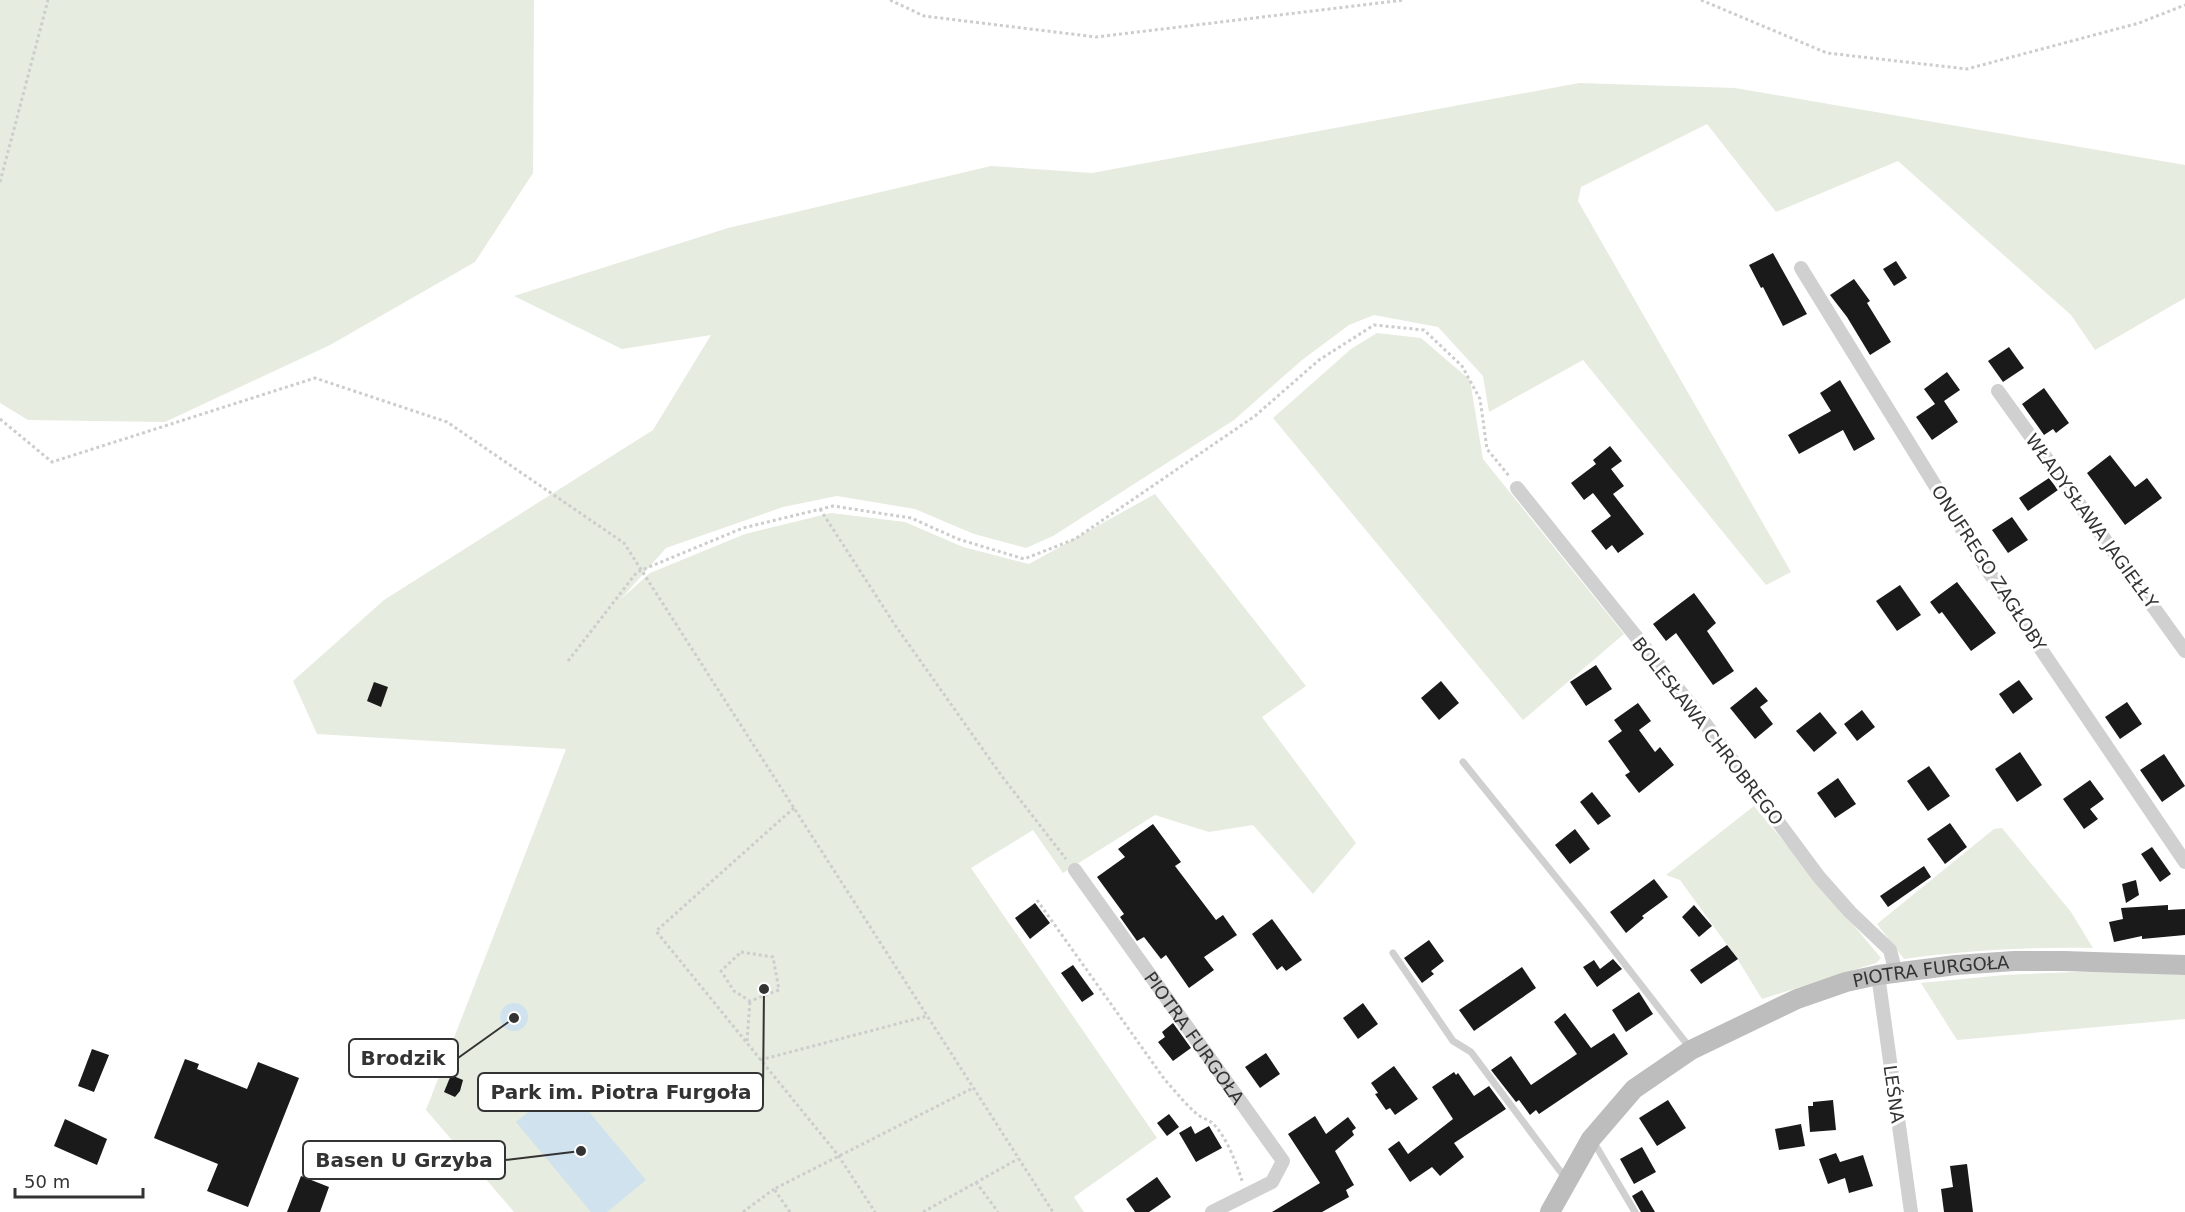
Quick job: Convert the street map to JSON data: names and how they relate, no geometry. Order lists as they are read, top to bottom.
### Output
{
  "streets": {
    "street": [
      "WŁADYSŁAWA JAGIEŁŁY",
      "ONUFREGO ZAGŁOBY",
      "BOLESŁAWA CHROBREGO",
      "PIOTRA FURGOŁA",
      "LEŚNA"
    ]
  },
  "crossings": [
    ["BOLESŁAWA CHROBREGO", "PIOTRA FURGOŁA"],
    ["BOLESŁAWA CHROBREGO", "LEŚNA"],
    ["PIOTRA FURGOŁA", "LEŚNA"]
  ],
  "places": ["Park im. Piotra Furgoła", "Brodzik", "Basen U Grzyba"],
  "scale_bar": "50 m"
}
